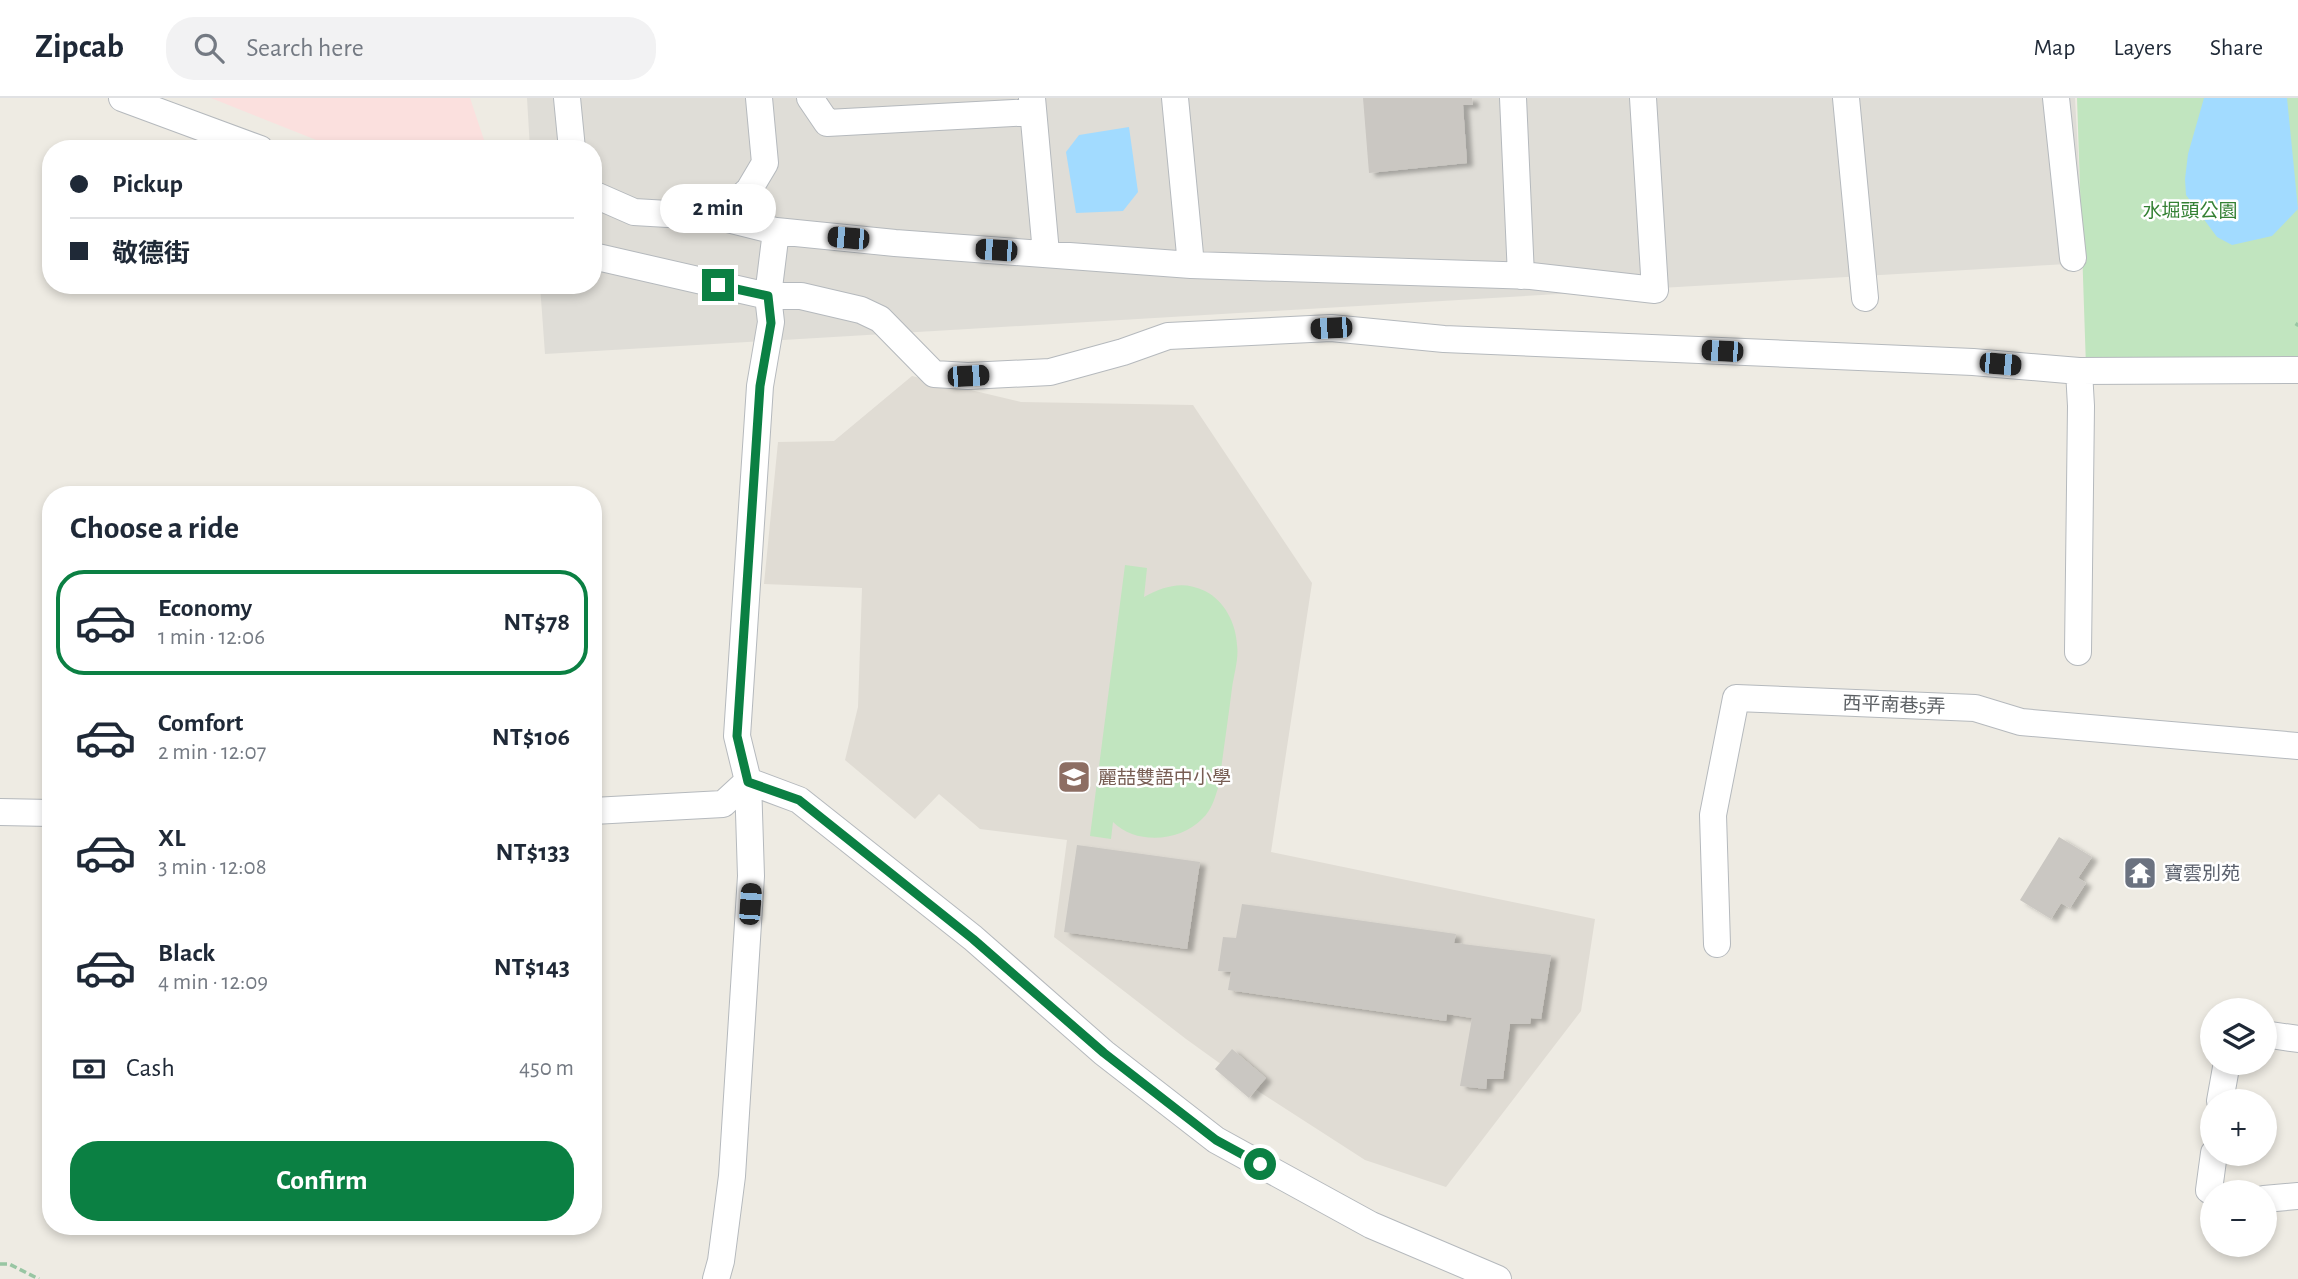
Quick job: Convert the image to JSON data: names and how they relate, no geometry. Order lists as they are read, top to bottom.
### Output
{
  "streets": {
    "street": ["西平南巷5弄"]
  },
  "parks": ["水堀頭公園"],
  "places": {
    "school or university": ["麗喆雙語中小學"],
    "temple": ["寶雲別苑"]
  },
  "page": {
    "header": "Zipcab",
    "search": "Search here",
    "nav": ["Map", "Layers", "Share"],
    "banner": ["Pickup", "敬德街"],
    "bubble": "2 min",
    "heading": "Choose a ride",
    "list": [
      {
        "name": "Economy",
        "note": "1 min · 12:06",
        "value": "NT$78"
      },
      {
        "name": "Comfort",
        "note": "2 min · 12:07",
        "value": "NT$106"
      },
      {
        "name": "XL",
        "note": "3 min · 12:08",
        "value": "NT$133"
      },
      {
        "name": "Black",
        "note": "4 min · 12:09",
        "value": "NT$143"
      }
    ],
    "map_buttons": ["+", "−"],
    "pay": ["Cash", "450 m"],
    "buttons": "Confirm"
  }
}
